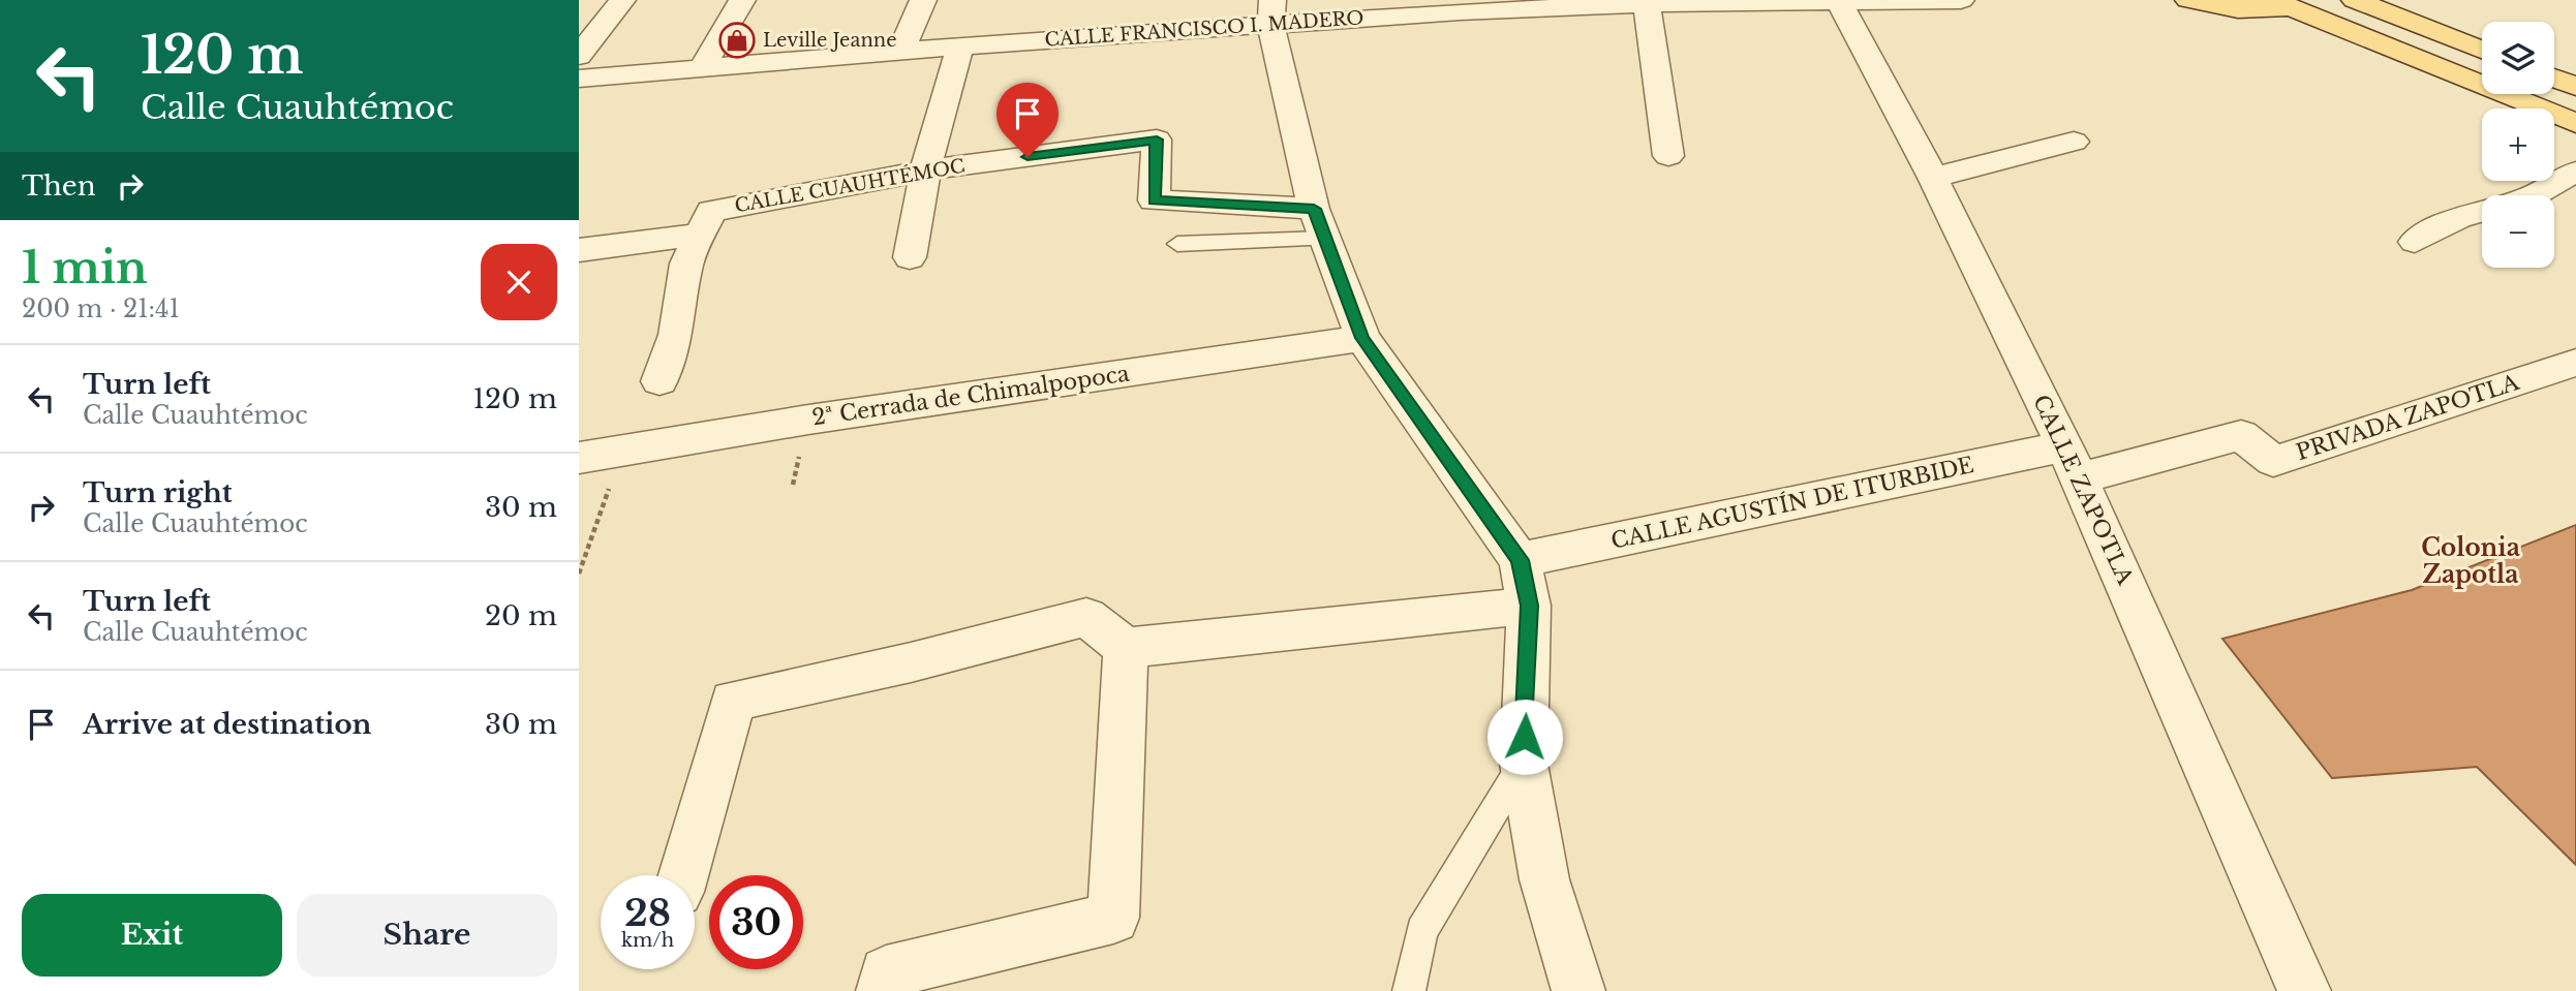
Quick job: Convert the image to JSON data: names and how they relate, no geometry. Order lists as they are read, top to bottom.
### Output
{
  "streets": {
    "street": [
      "CALLE FRANCISCO I. MADERO",
      "CALLE CUAUHTÉMOC",
      "2ª Cerrada de Chimalpopoca",
      "PRIVADA ZAPOTLA",
      "CALLE ZAPOTLA",
      "CALLE AGUSTÍN DE ITURBIDE"
    ]
  },
  "crossings": [
    ["CALLE FRANCISCO I. MADERO", "CALLE ZAPOTLA"],
    ["PRIVADA ZAPOTLA", "CALLE ZAPOTLA"],
    ["PRIVADA ZAPOTLA", "CALLE AGUSTÍN DE ITURBIDE"],
    ["CALLE ZAPOTLA", "CALLE AGUSTÍN DE ITURBIDE"]
  ],
  "districts": ["Colonia Zapotla"],
  "places": {
    "shop": ["Leville Jeanne"]
  },
  "page": {
    "turn": ["120 m", "Calle Cuauhtémoc"],
    "map_buttons": ["+", "−"],
    "then": "Then",
    "heading": ["1 min", "200 m · 21:41"],
    "list": [
      {
        "name": "Turn left",
        "note": "Calle Cuauhtémoc",
        "value": "120 m"
      },
      {
        "name": "Turn right",
        "note": "Calle Cuauhtémoc",
        "value": "30 m"
      },
      {
        "name": "Turn left",
        "note": "Calle Cuauhtémoc",
        "value": "20 m"
      },
      {
        "name": "Arrive at destination",
        "value": "30 m"
      }
    ],
    "speed": "28 km/h",
    "limit": "30",
    "buttons": ["Exit", "Share"]
  }
}
